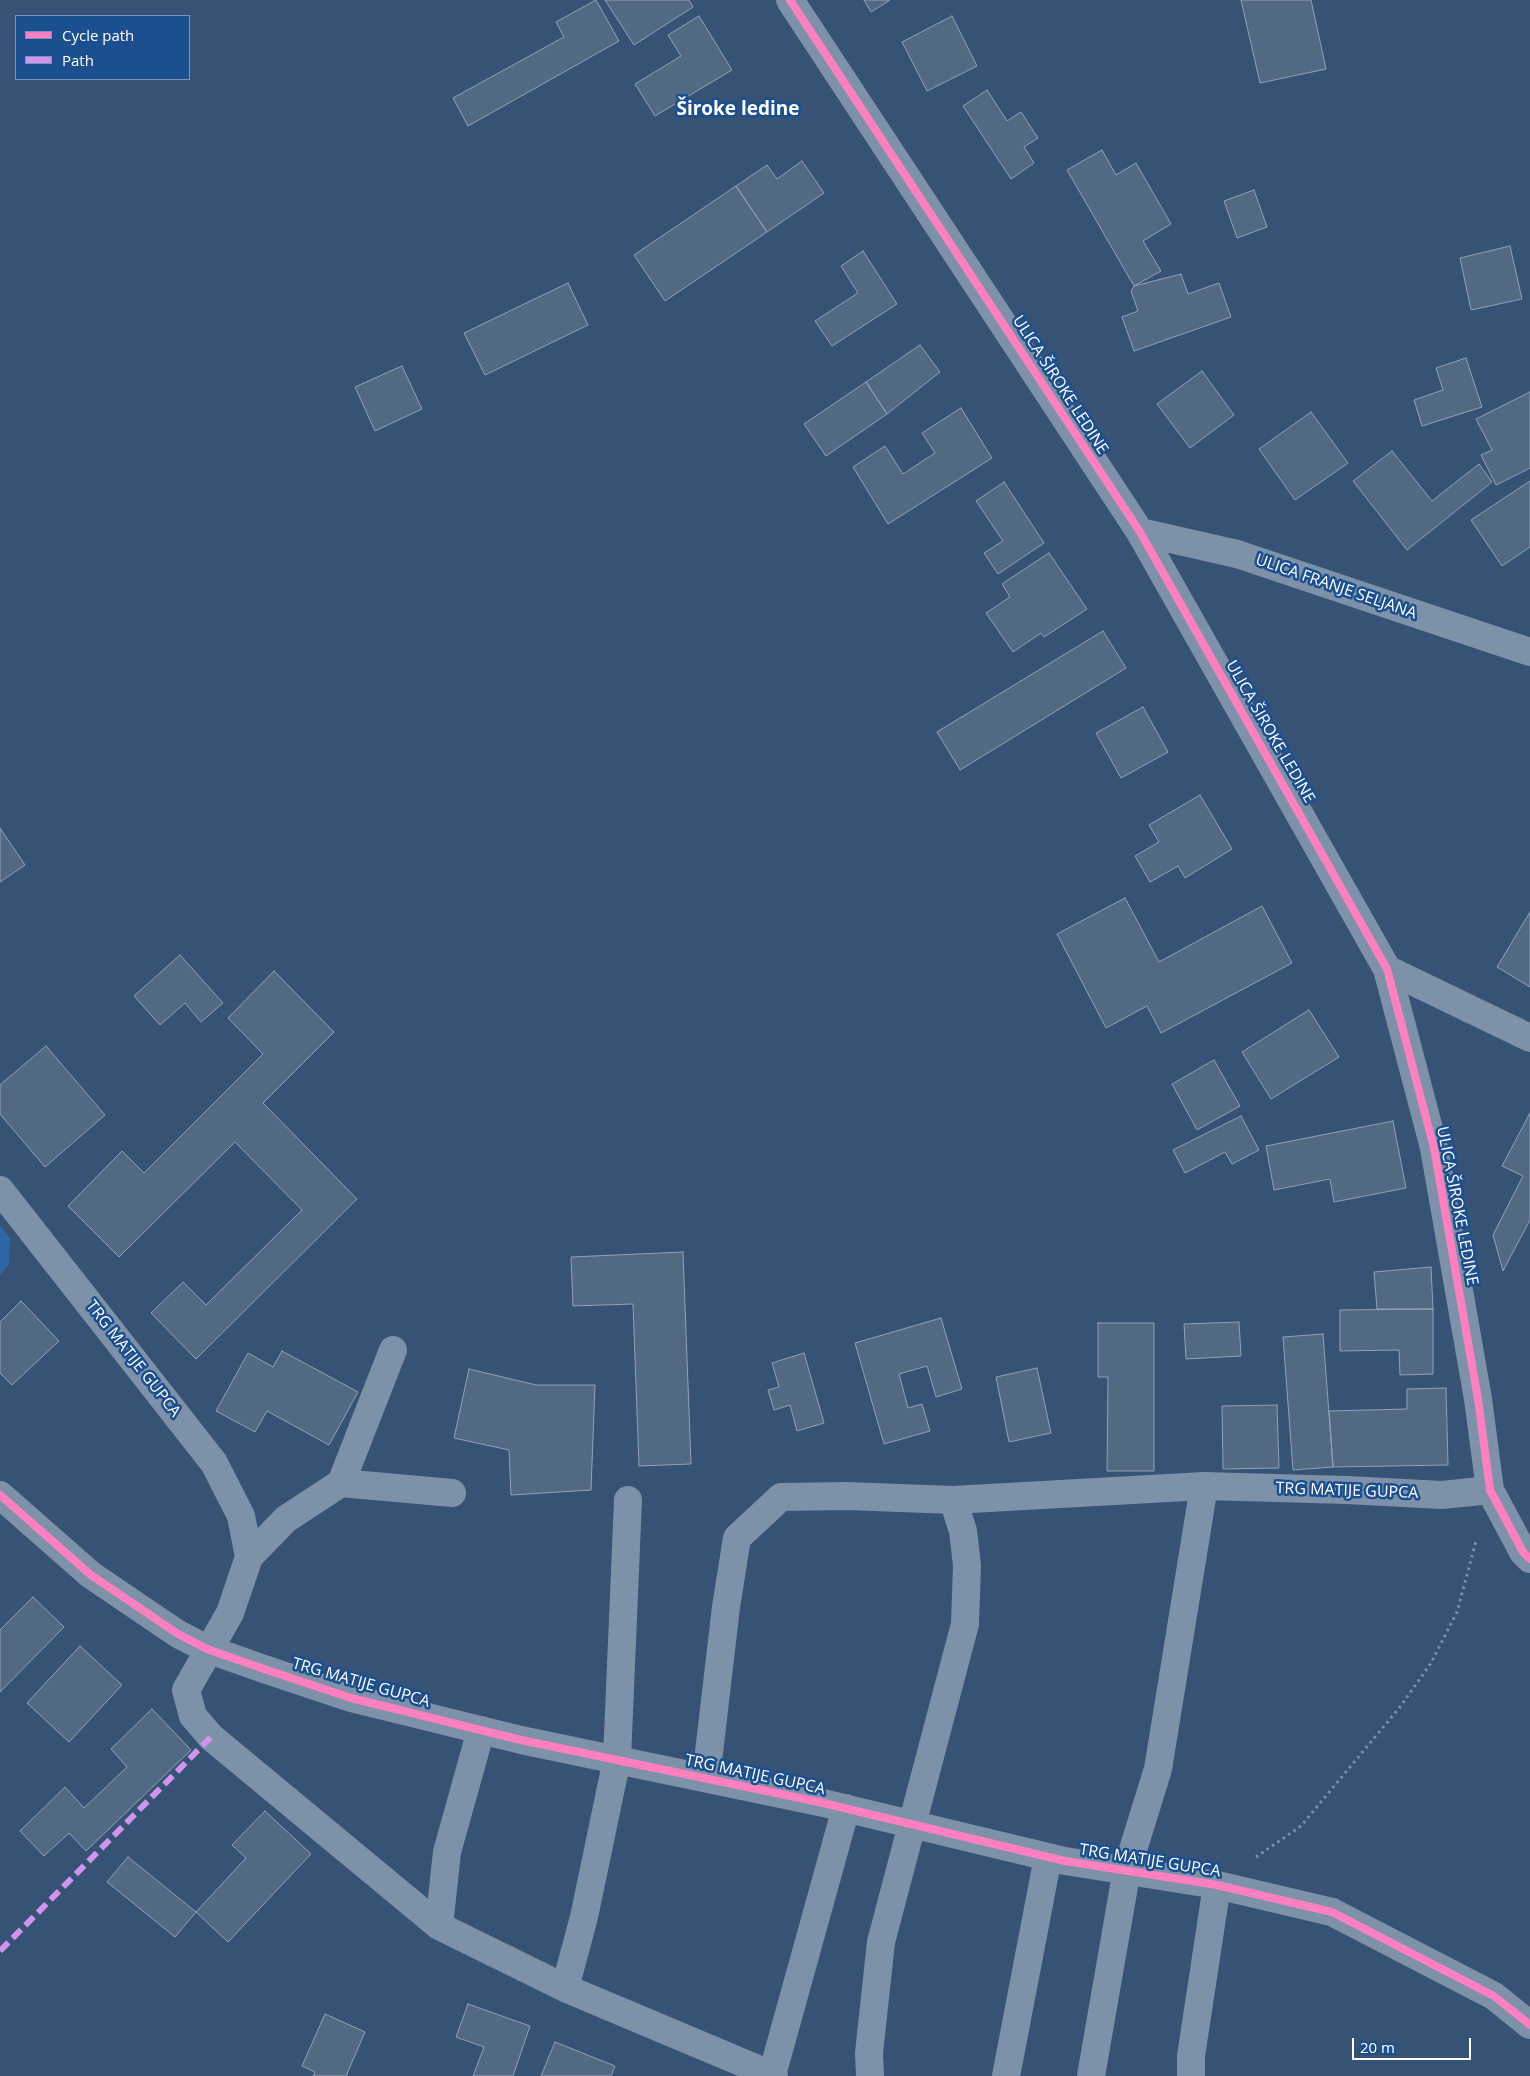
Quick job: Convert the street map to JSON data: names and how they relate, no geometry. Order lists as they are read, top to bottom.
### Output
{
  "streets": {
    "street": ["ULICA ŠIROKE LEDINE", "ULICA FRANJE SELJANA", "TRG MATIJE GUPCA"]
  },
  "crossings": [
    ["ULICA ŠIROKE LEDINE", "ULICA FRANJE SELJANA"],
    ["ULICA ŠIROKE LEDINE", "TRG MATIJE GUPCA"]
  ],
  "districts": ["Široke ledine"],
  "legend": ["Cycle path", "Path"],
  "scale_bar": "20 m"
}
